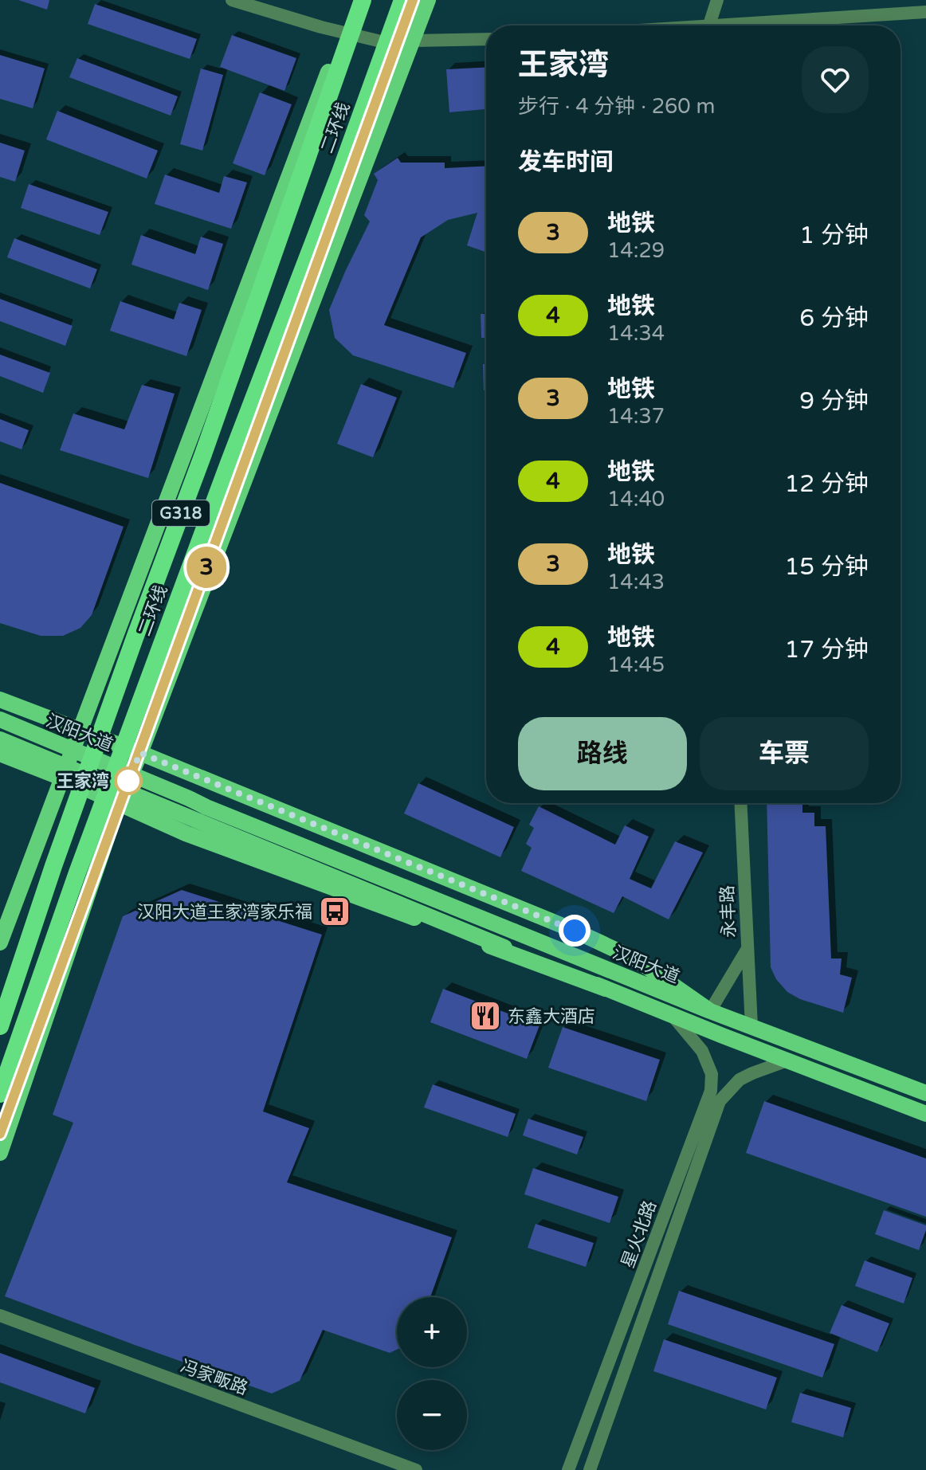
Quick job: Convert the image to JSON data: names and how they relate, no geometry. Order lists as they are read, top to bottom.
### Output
{
  "streets": {
    "highway": ["二环线", "G318"],
    "main road": ["汉阳大道"],
    "street": ["永丰路", "星火北路", "冯家畈路"]
  },
  "crossings": [
    ["汉阳大道", "永丰路"],
    ["汉阳大道", "星火北路"]
  ],
  "places": {
    "other": ["王家湾"],
    "bus stop": ["汉阳大道王家湾家乐福"],
    "restaurant": ["东鑫大酒店"]
  },
  "lines": ["metro line 3"],
  "page": {
    "on_map": "3",
    "heading": [
      ["王家湾", "步行 · 4 分钟 · 260 m"],
      "发车时间"
    ],
    "list": [
      {
        "mark": "3",
        "name": "地铁",
        "note": "14:29",
        "value": "1 分钟"
      },
      {
        "mark": "4",
        "name": "地铁",
        "note": "14:34",
        "value": "6 分钟"
      },
      {
        "mark": "3",
        "name": "地铁",
        "note": "14:37",
        "value": "9 分钟"
      },
      {
        "mark": "4",
        "name": "地铁",
        "note": "14:40",
        "value": "12 分钟"
      },
      {
        "mark": "3",
        "name": "地铁",
        "note": "14:43",
        "value": "15 分钟"
      },
      {
        "mark": "4",
        "name": "地铁",
        "note": "14:45",
        "value": "17 分钟"
      }
    ],
    "buttons": ["路线", "车票"],
    "map_buttons": ["+", "−"]
  }
}
